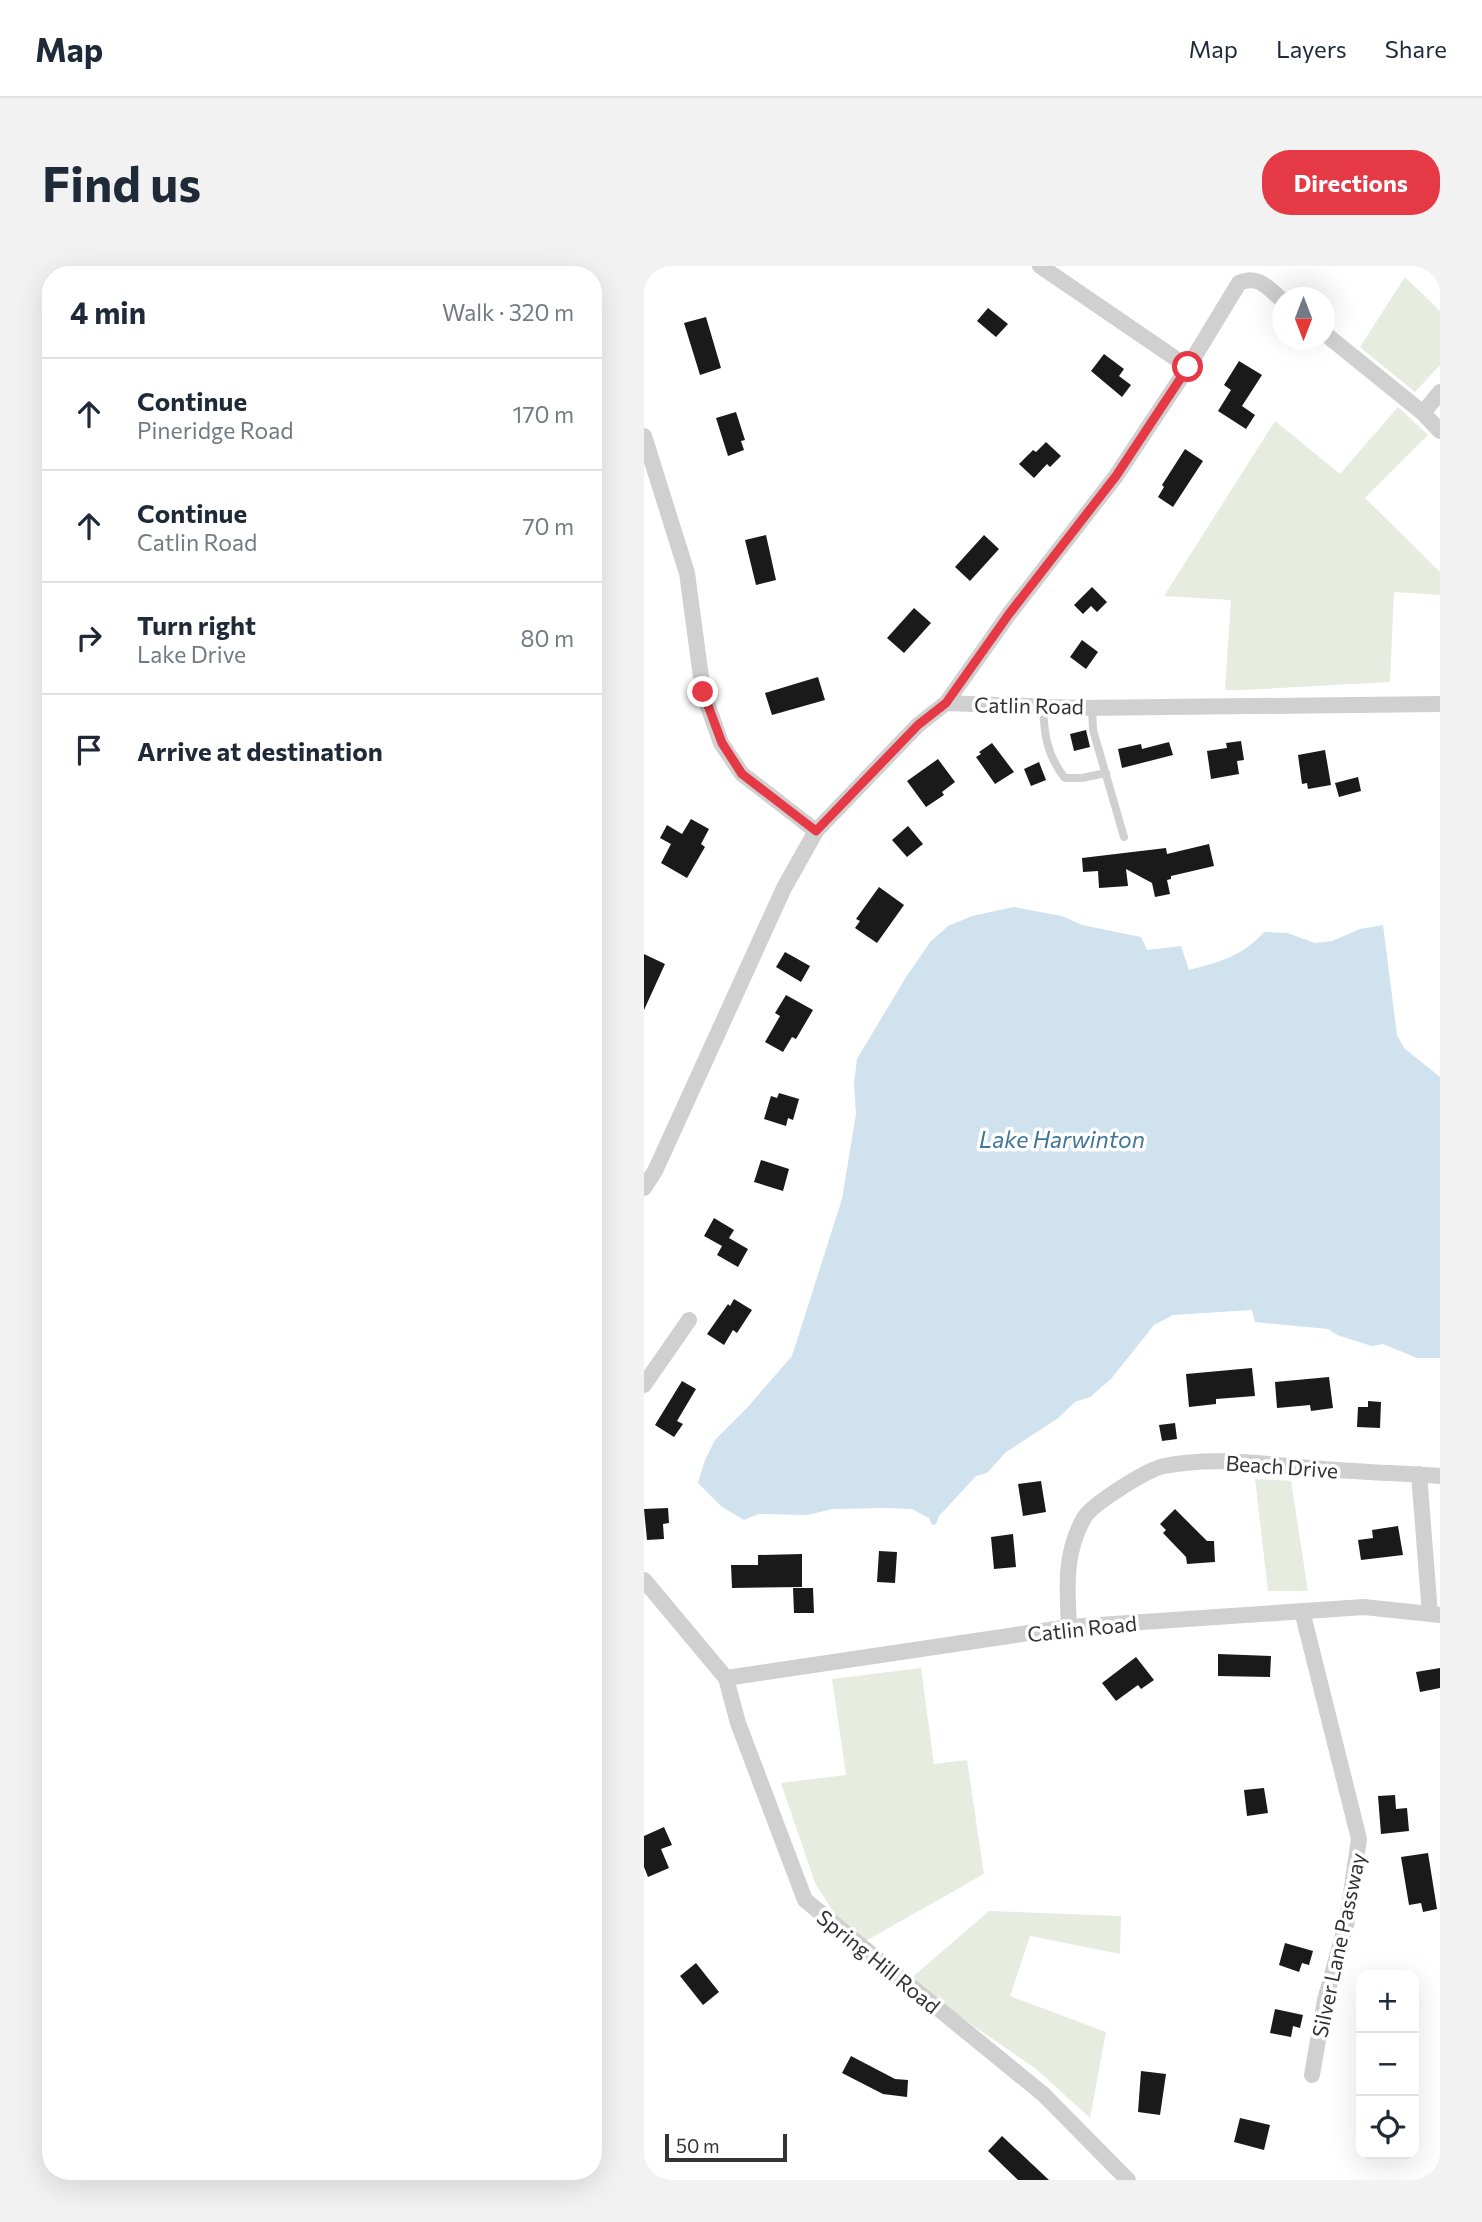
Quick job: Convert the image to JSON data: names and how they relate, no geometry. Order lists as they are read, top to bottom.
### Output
{
  "streets": {
    "street": [
      "Catlin Road",
      "Beach Drive",
      "Silver Lane Passway",
      "Spring Hill Road"
    ]
  },
  "crossings": [
    ["Catlin Road", "Beach Drive"],
    ["Catlin Road", "Silver Lane Passway"],
    ["Catlin Road", "Spring Hill Road"]
  ],
  "water": ["Lake Harwinton"],
  "scale_bar": "50 m",
  "north": "bottom",
  "page": {
    "header": "Map",
    "nav": ["Map", "Layers", "Share"],
    "buttons": "Directions",
    "title": "Find us",
    "heading": ["4 min", "Walk · 320 m"],
    "list": [
      ["Continue", "Pineridge Road", "170 m"],
      ["Continue", "Catlin Road", "70 m"],
      ["Turn right", "Lake Drive", "80 m"],
      "Arrive at destination"
    ],
    "map_buttons": ["+", "−"],
    "scale": "50 m"
  }
}
